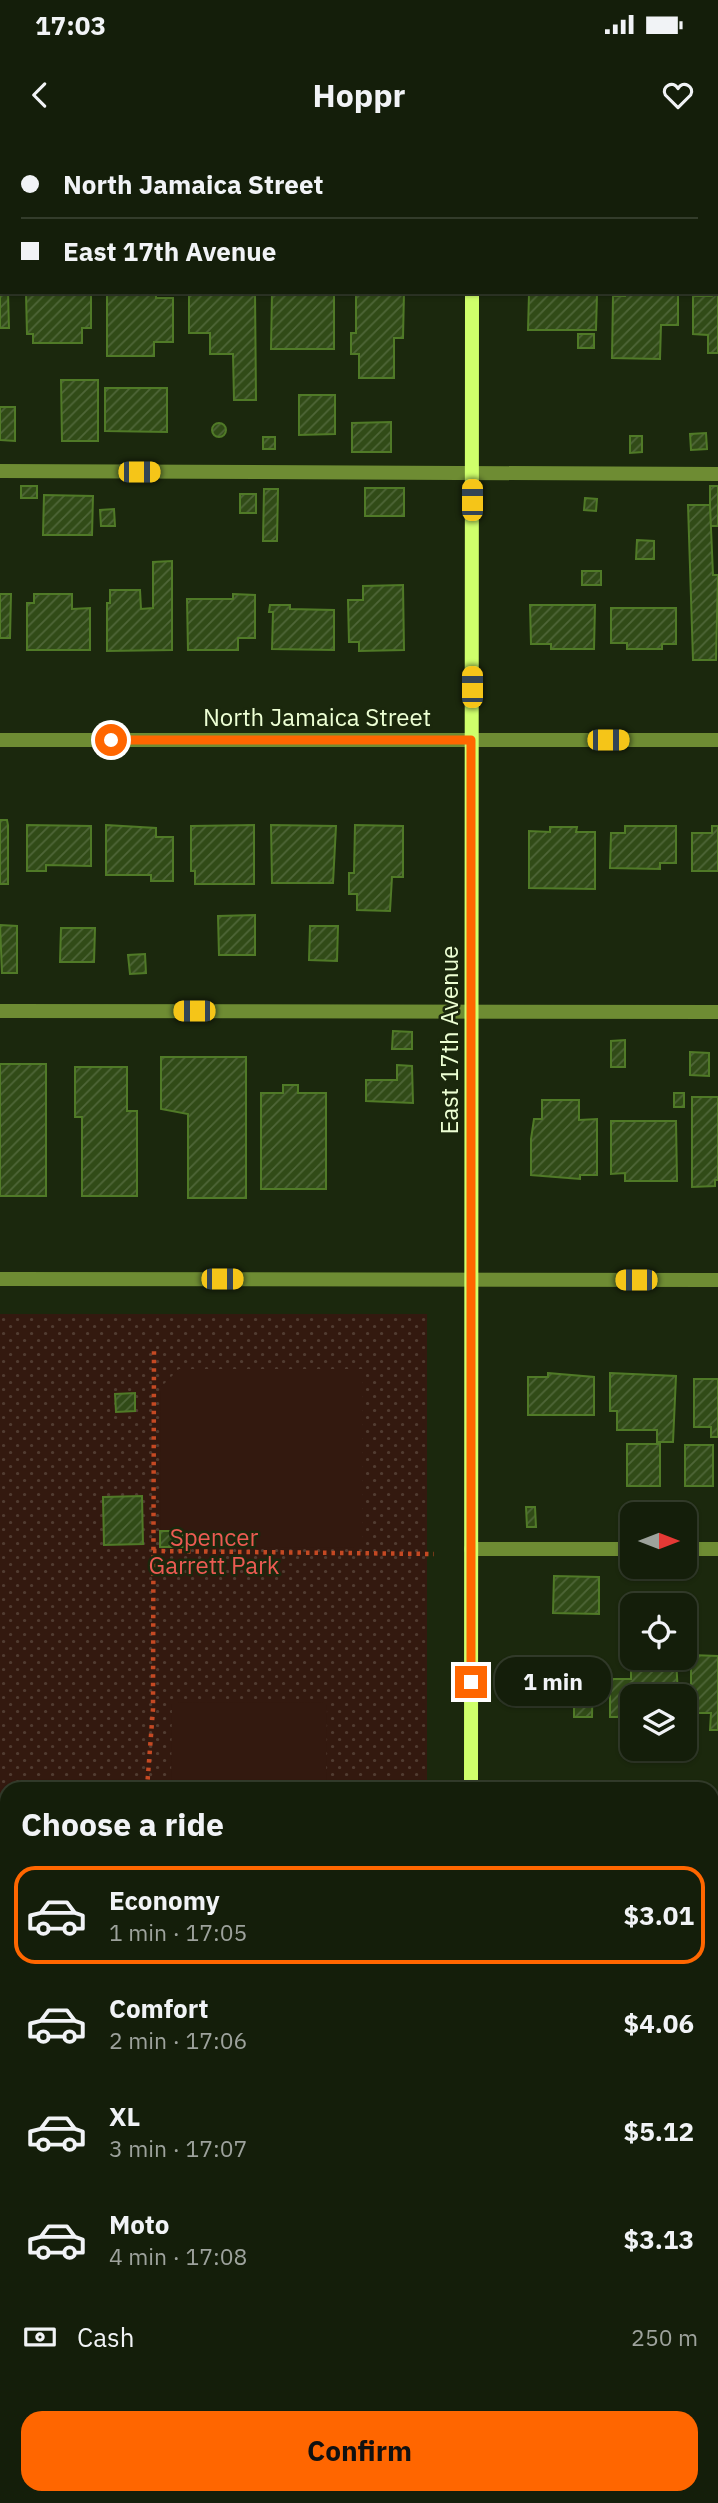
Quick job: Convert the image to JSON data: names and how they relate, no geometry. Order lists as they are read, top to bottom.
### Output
{
  "streets": {
    "street": ["North Jamaica Street", "East 17th Avenue"]
  },
  "crossings": [
    ["North Jamaica Street", "East 17th Avenue"]
  ],
  "parks": ["Spencer Garrett Park"],
  "north": "right",
  "page": {
    "status": "17:03",
    "header": "Hoppr",
    "banner": ["North Jamaica Street", "East 17th Avenue"],
    "bubble": "1 min",
    "heading": "Choose a ride",
    "list": [
      {
        "name": "Economy",
        "note": "1 min · 17:05",
        "value": "$3.01"
      },
      {
        "name": "Comfort",
        "note": "2 min · 17:06",
        "value": "$4.06"
      },
      {
        "name": "XL",
        "note": "3 min · 17:07",
        "value": "$5.12"
      },
      {
        "name": "Moto",
        "note": "4 min · 17:08",
        "value": "$3.13"
      }
    ],
    "pay": ["Cash", "250 m"],
    "buttons": "Confirm"
  }
}
